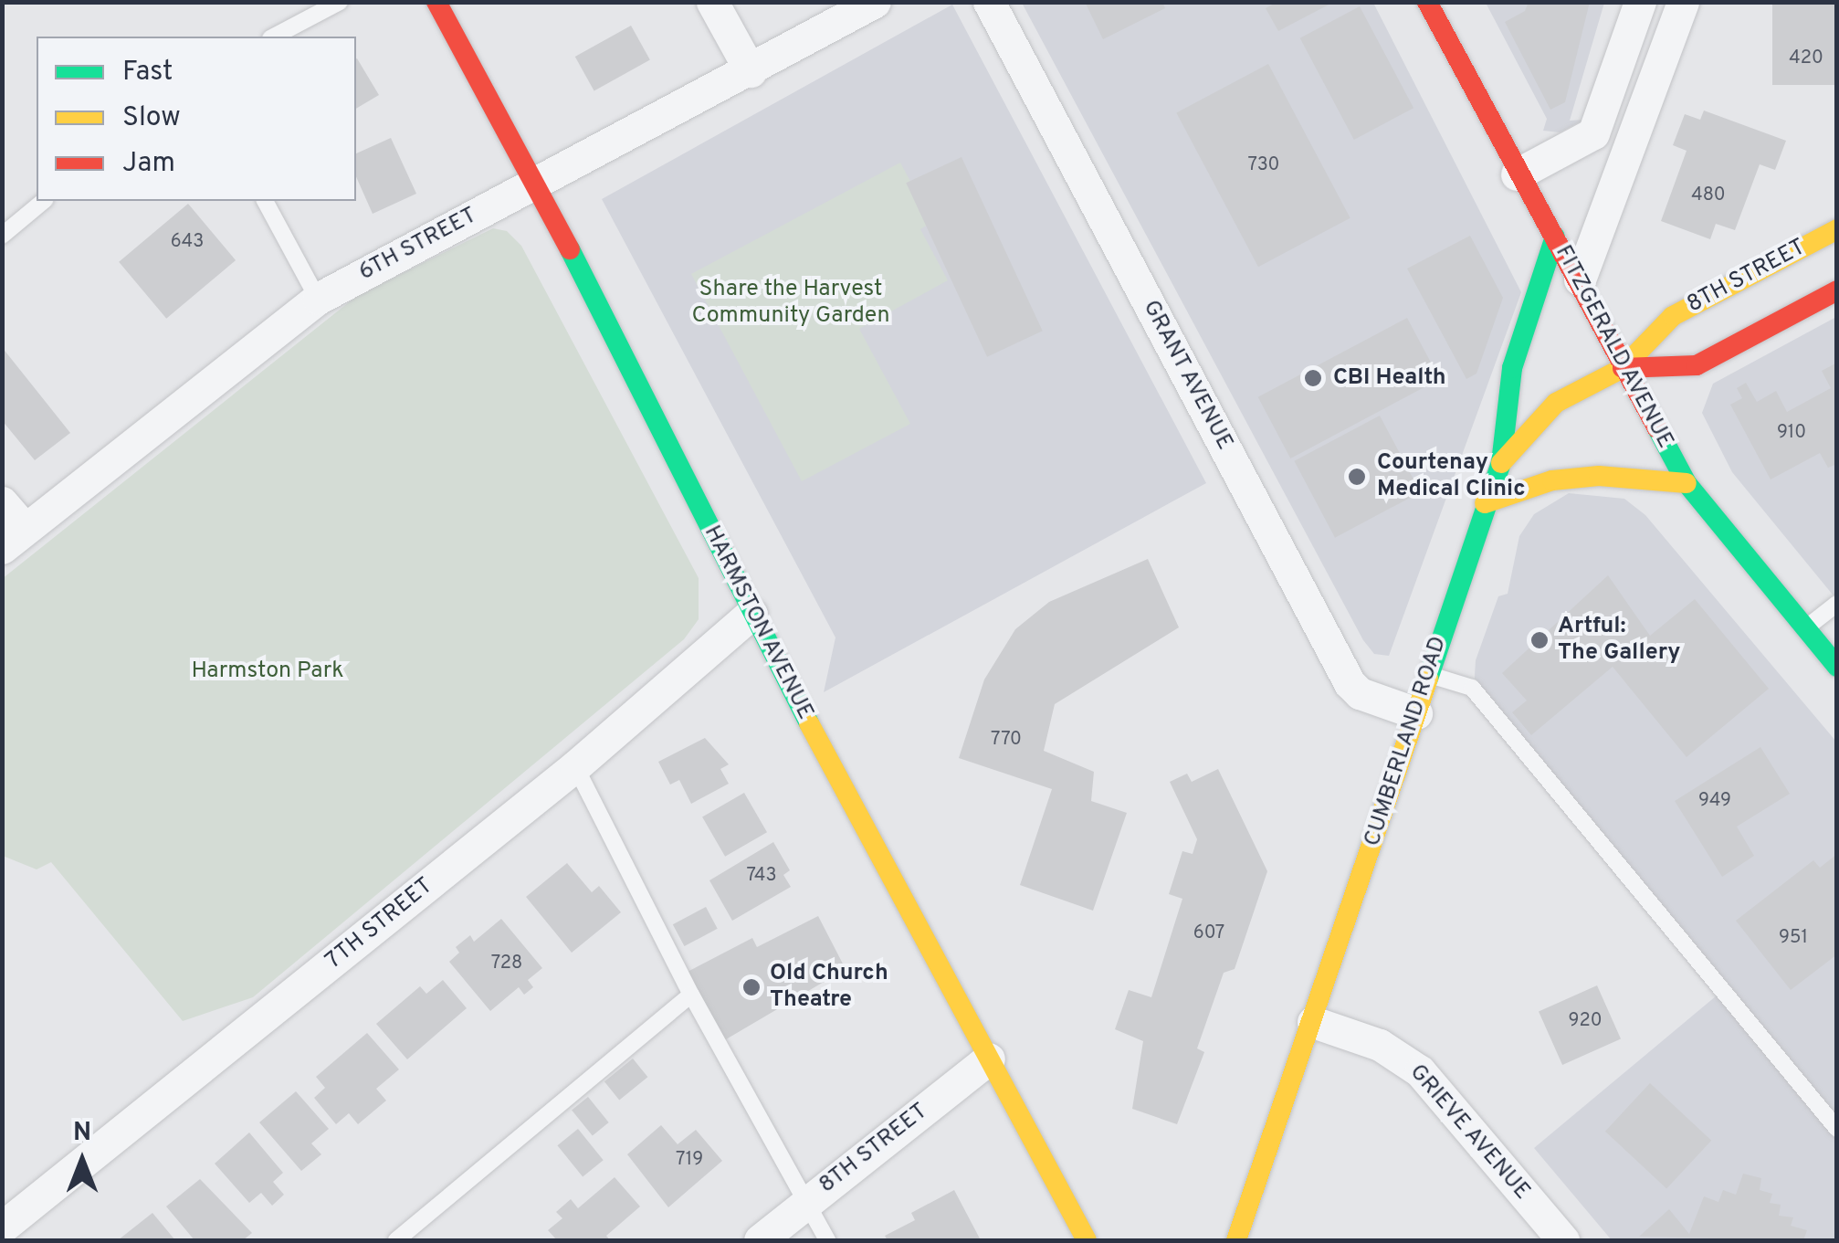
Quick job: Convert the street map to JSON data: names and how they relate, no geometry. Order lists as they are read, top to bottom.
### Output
{
  "streets": {
    "street": [
      "6TH STREET",
      "8TH STREET",
      "FITZGERALD AVENUE",
      "GRANT AVENUE",
      "HARMSTON AVENUE",
      "CUMBERLAND ROAD",
      "7TH STREET",
      "GRIEVE AVENUE"
    ]
  },
  "crossings": [
    ["6TH STREET", "HARMSTON AVENUE"],
    ["8TH STREET", "FITZGERALD AVENUE"],
    ["8TH STREET", "HARMSTON AVENUE"],
    ["8TH STREET", "CUMBERLAND ROAD"],
    ["FITZGERALD AVENUE", "CUMBERLAND ROAD"],
    ["GRANT AVENUE", "CUMBERLAND ROAD"],
    ["HARMSTON AVENUE", "7TH STREET"],
    ["CUMBERLAND ROAD", "GRIEVE AVENUE"]
  ],
  "parks": ["Share the Harvest Community Garden", "Harmston Park"],
  "places": [
    "CBI Health",
    "Courtenay Medical Clinic",
    "Artful: The Gallery",
    "Old Church Theatre"
  ],
  "house_numbers": [
    "420",
    "730",
    "480",
    "643",
    "910",
    "770",
    "949",
    "743",
    "607",
    "951",
    "728",
    "920",
    "719"
  ],
  "legend": ["Fast", "Slow", "Jam"],
  "north": "top"
}
